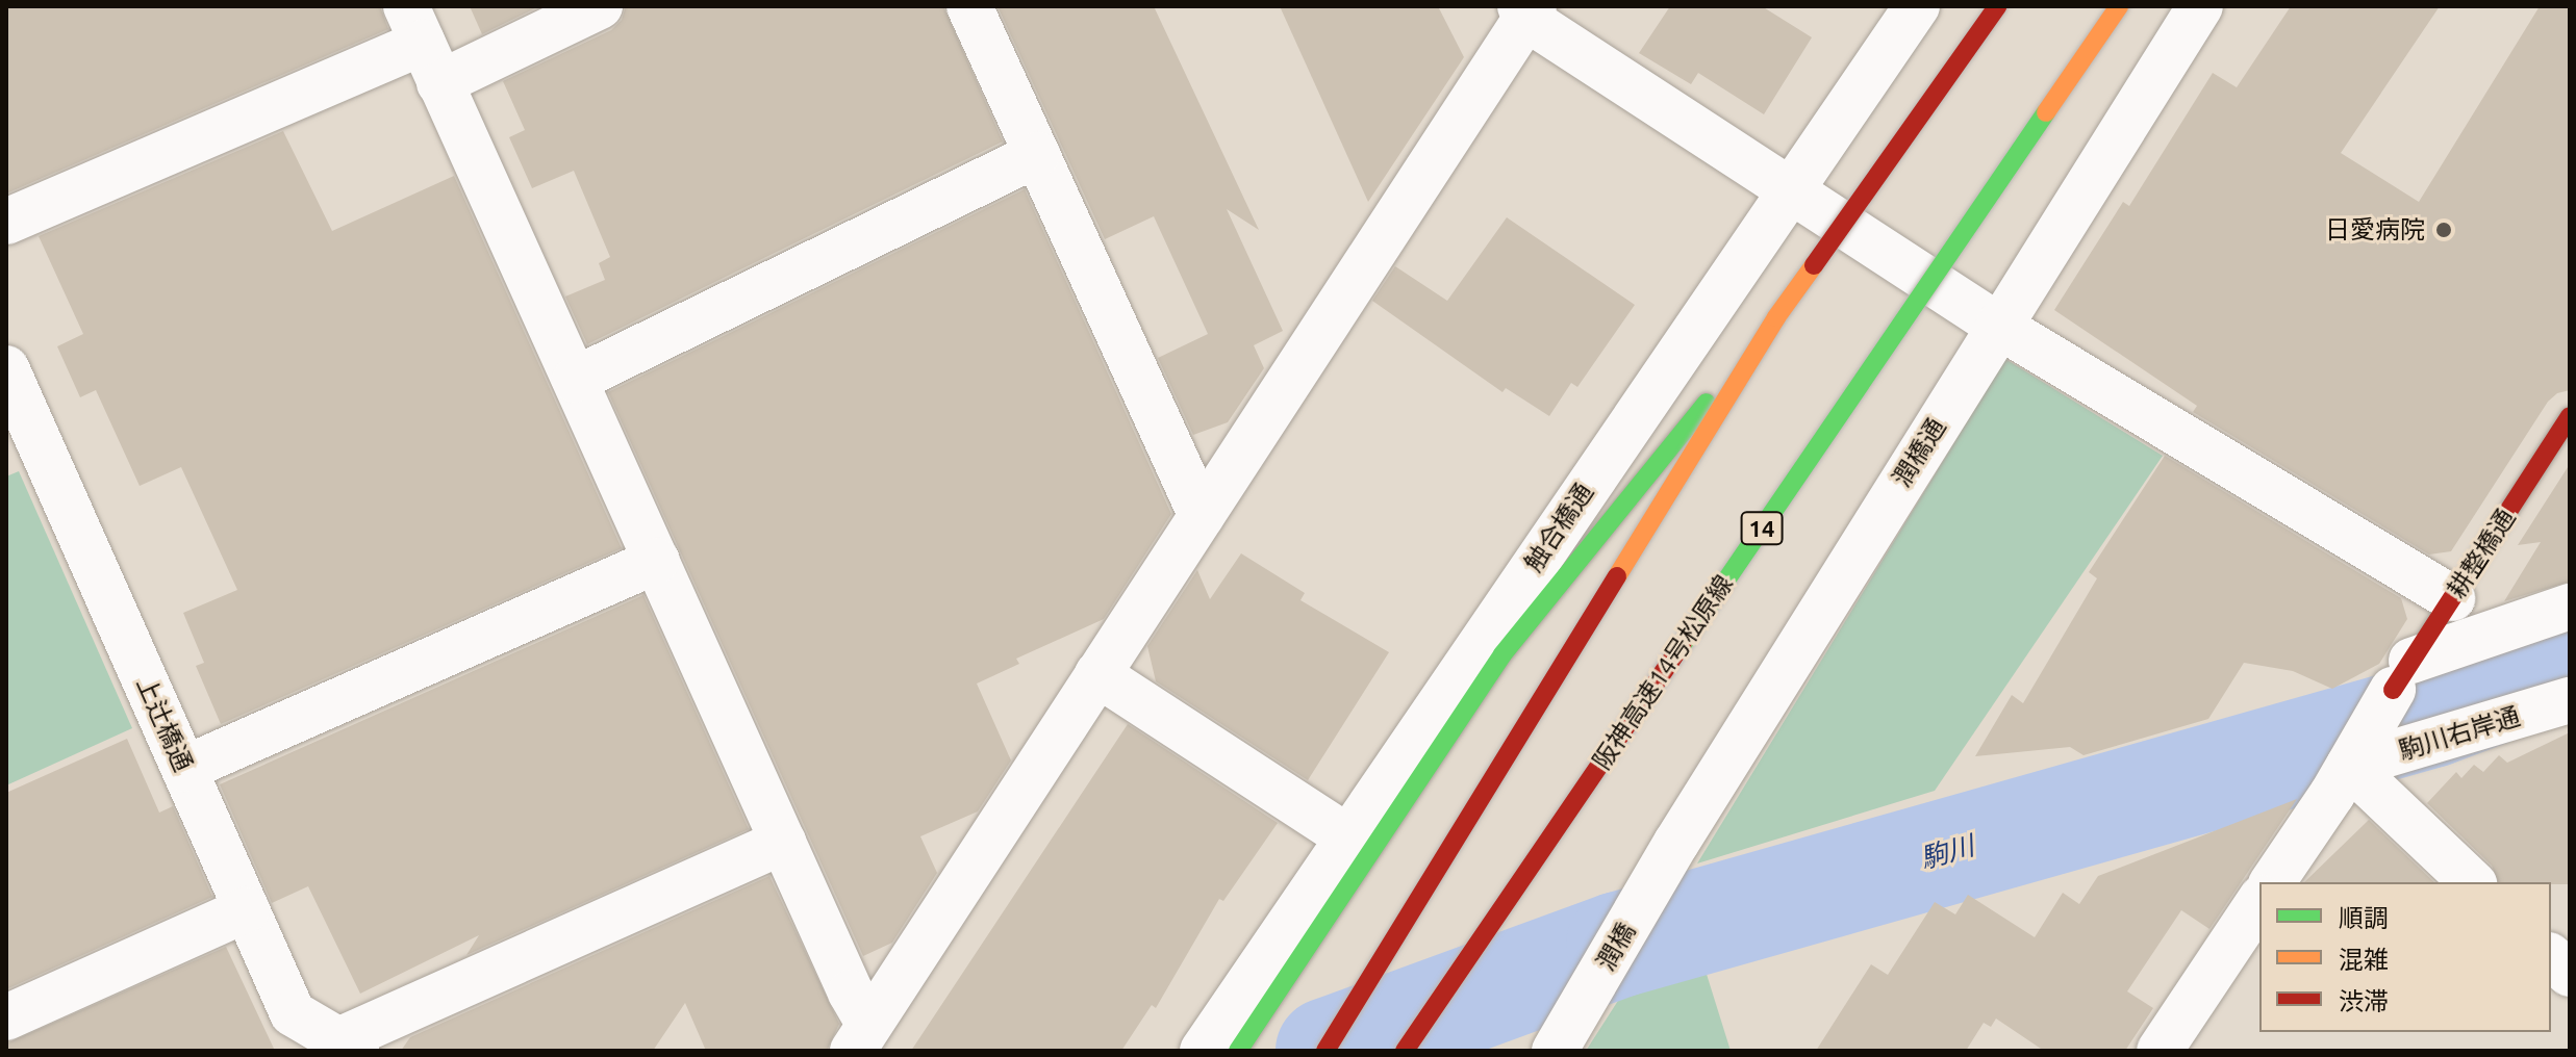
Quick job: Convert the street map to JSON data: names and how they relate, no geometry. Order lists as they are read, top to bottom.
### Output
{
  "streets": {
    "main road": ["14", "耕整橋通", "阪神高速14号松原線"],
    "street": [
      "潤橋通",
      "触合橋通",
      "上辻橋通",
      "駒川右岸通",
      "潤橋"
    ]
  },
  "crossings": [
    ["潤橋通", "潤橋"]
  ],
  "water": ["駒川"],
  "places": ["日愛病院"],
  "legend": ["順調", "混雑", "渋滞"]
}
